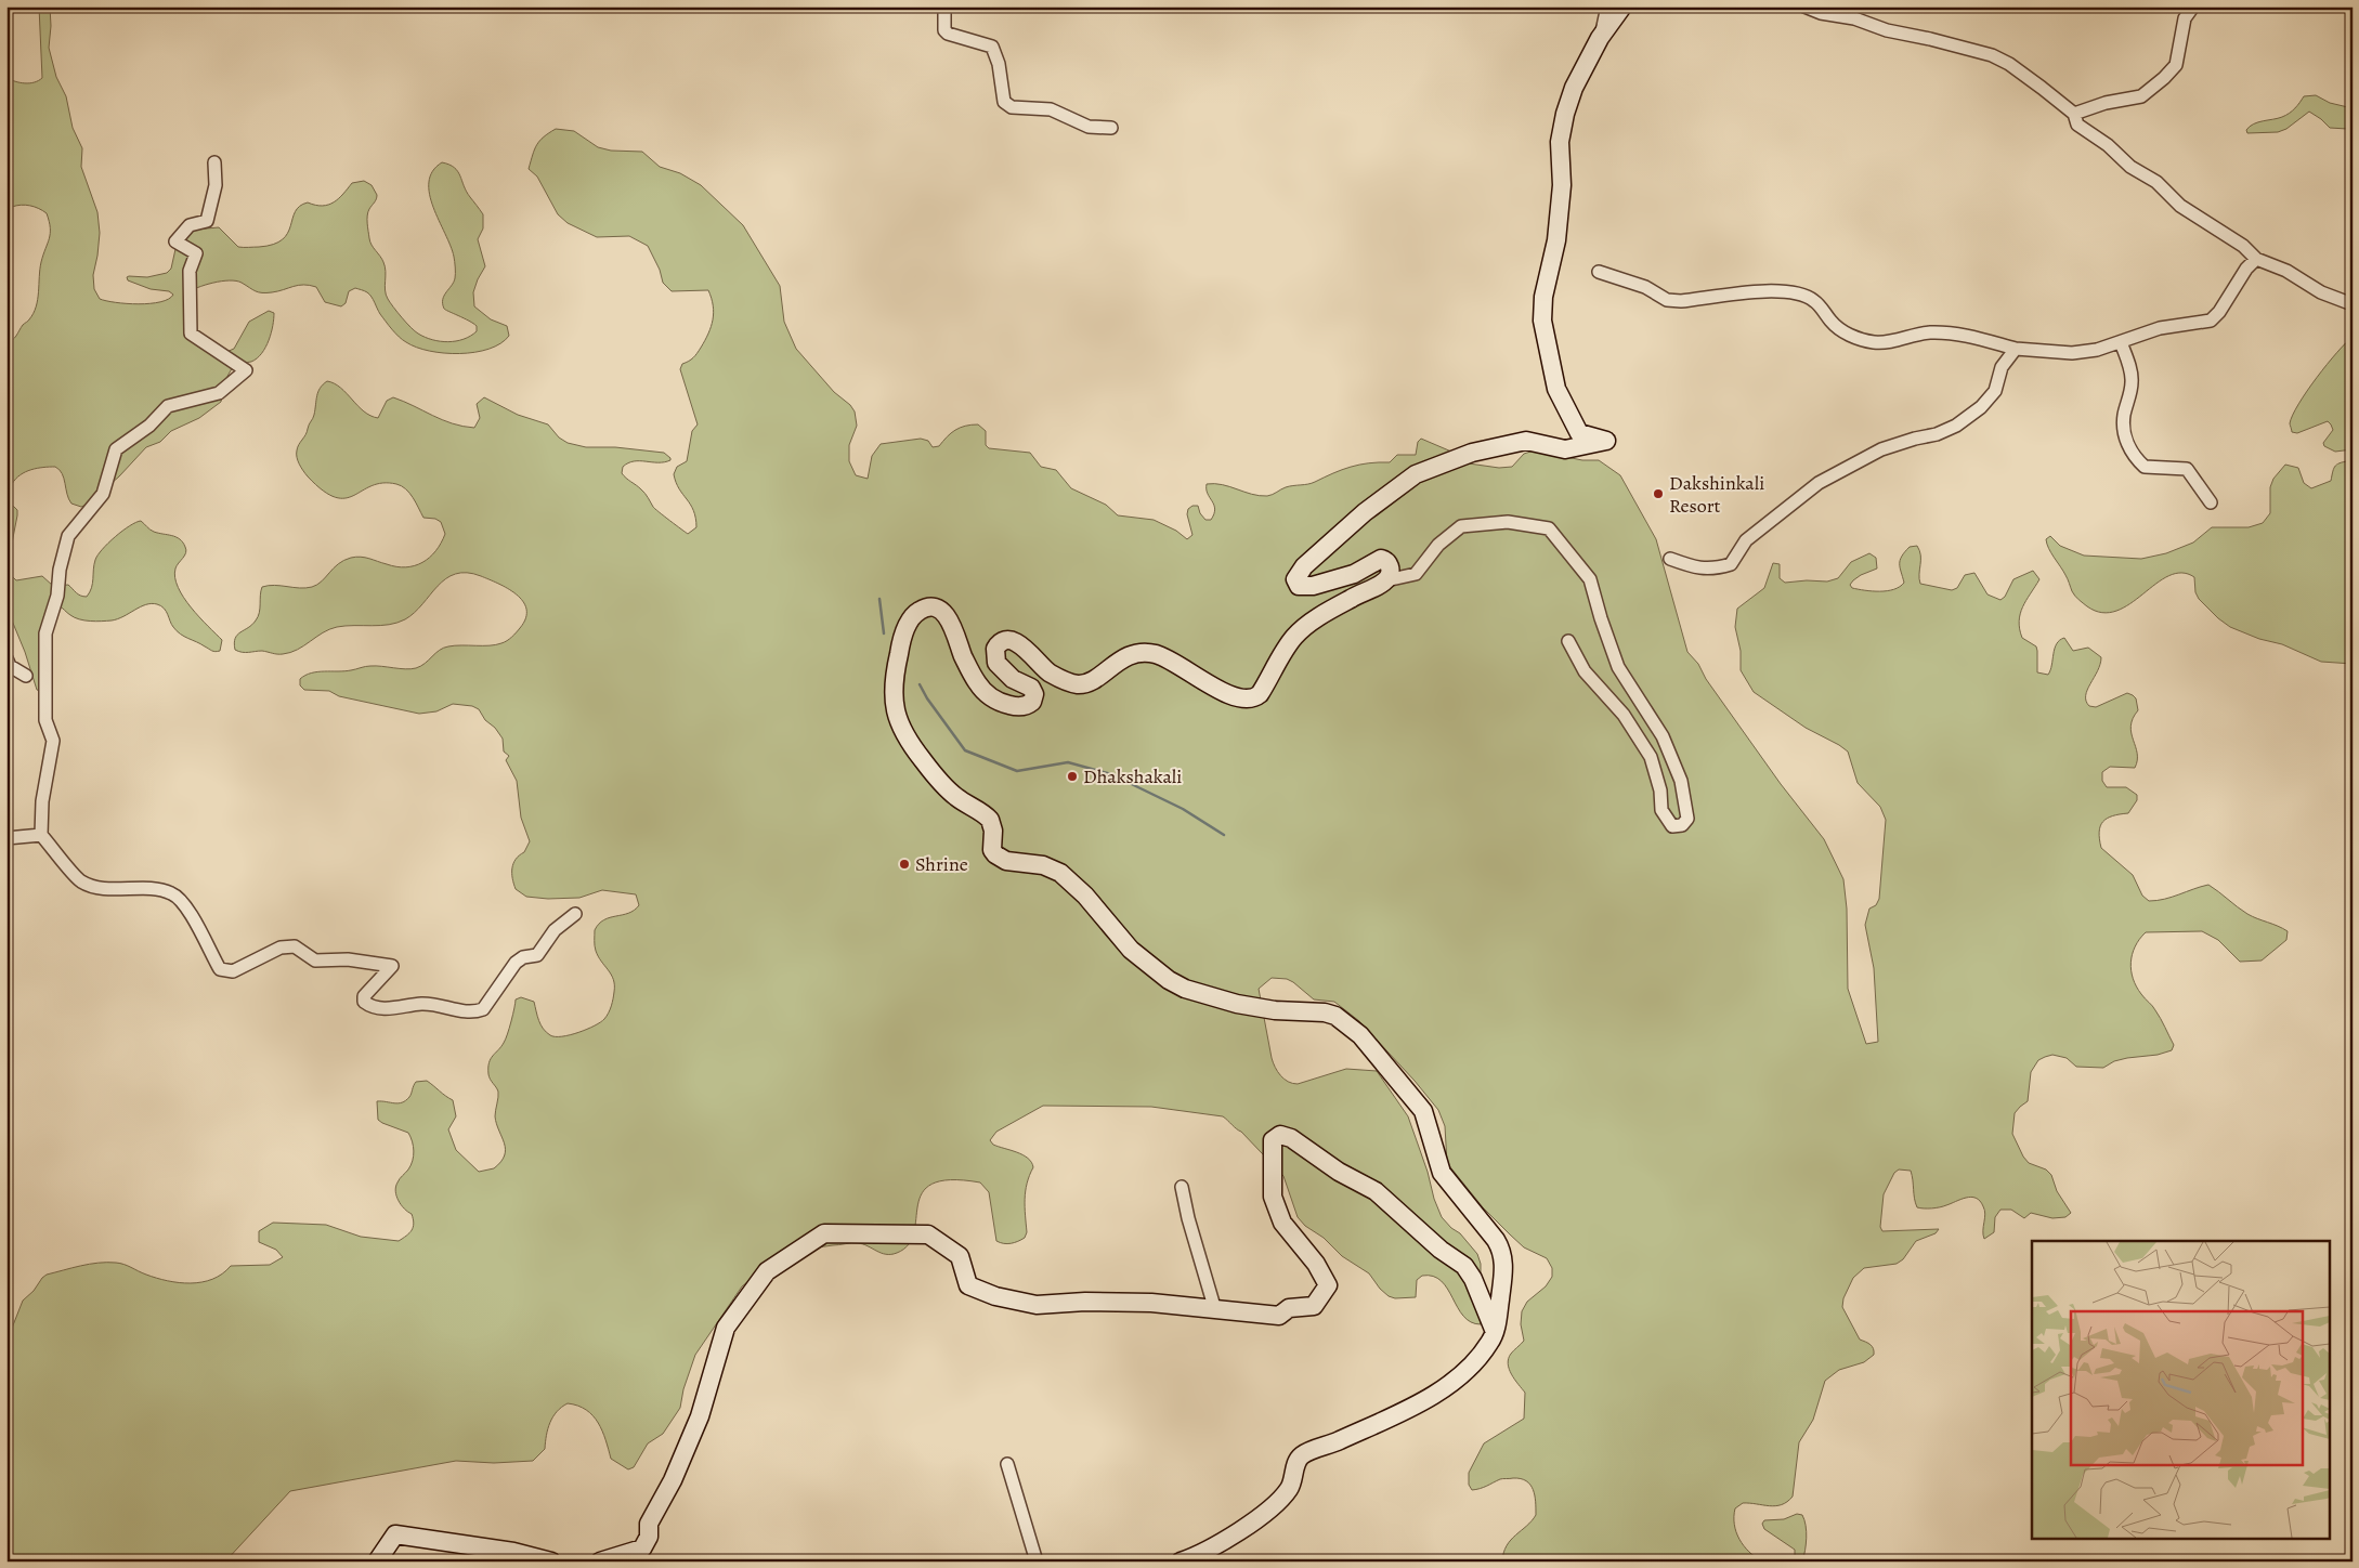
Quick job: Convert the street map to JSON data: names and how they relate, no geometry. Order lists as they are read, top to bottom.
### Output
{
  "places": ["Dakshinkali Resort", "Dhakshakali", "Shrine"]
}
